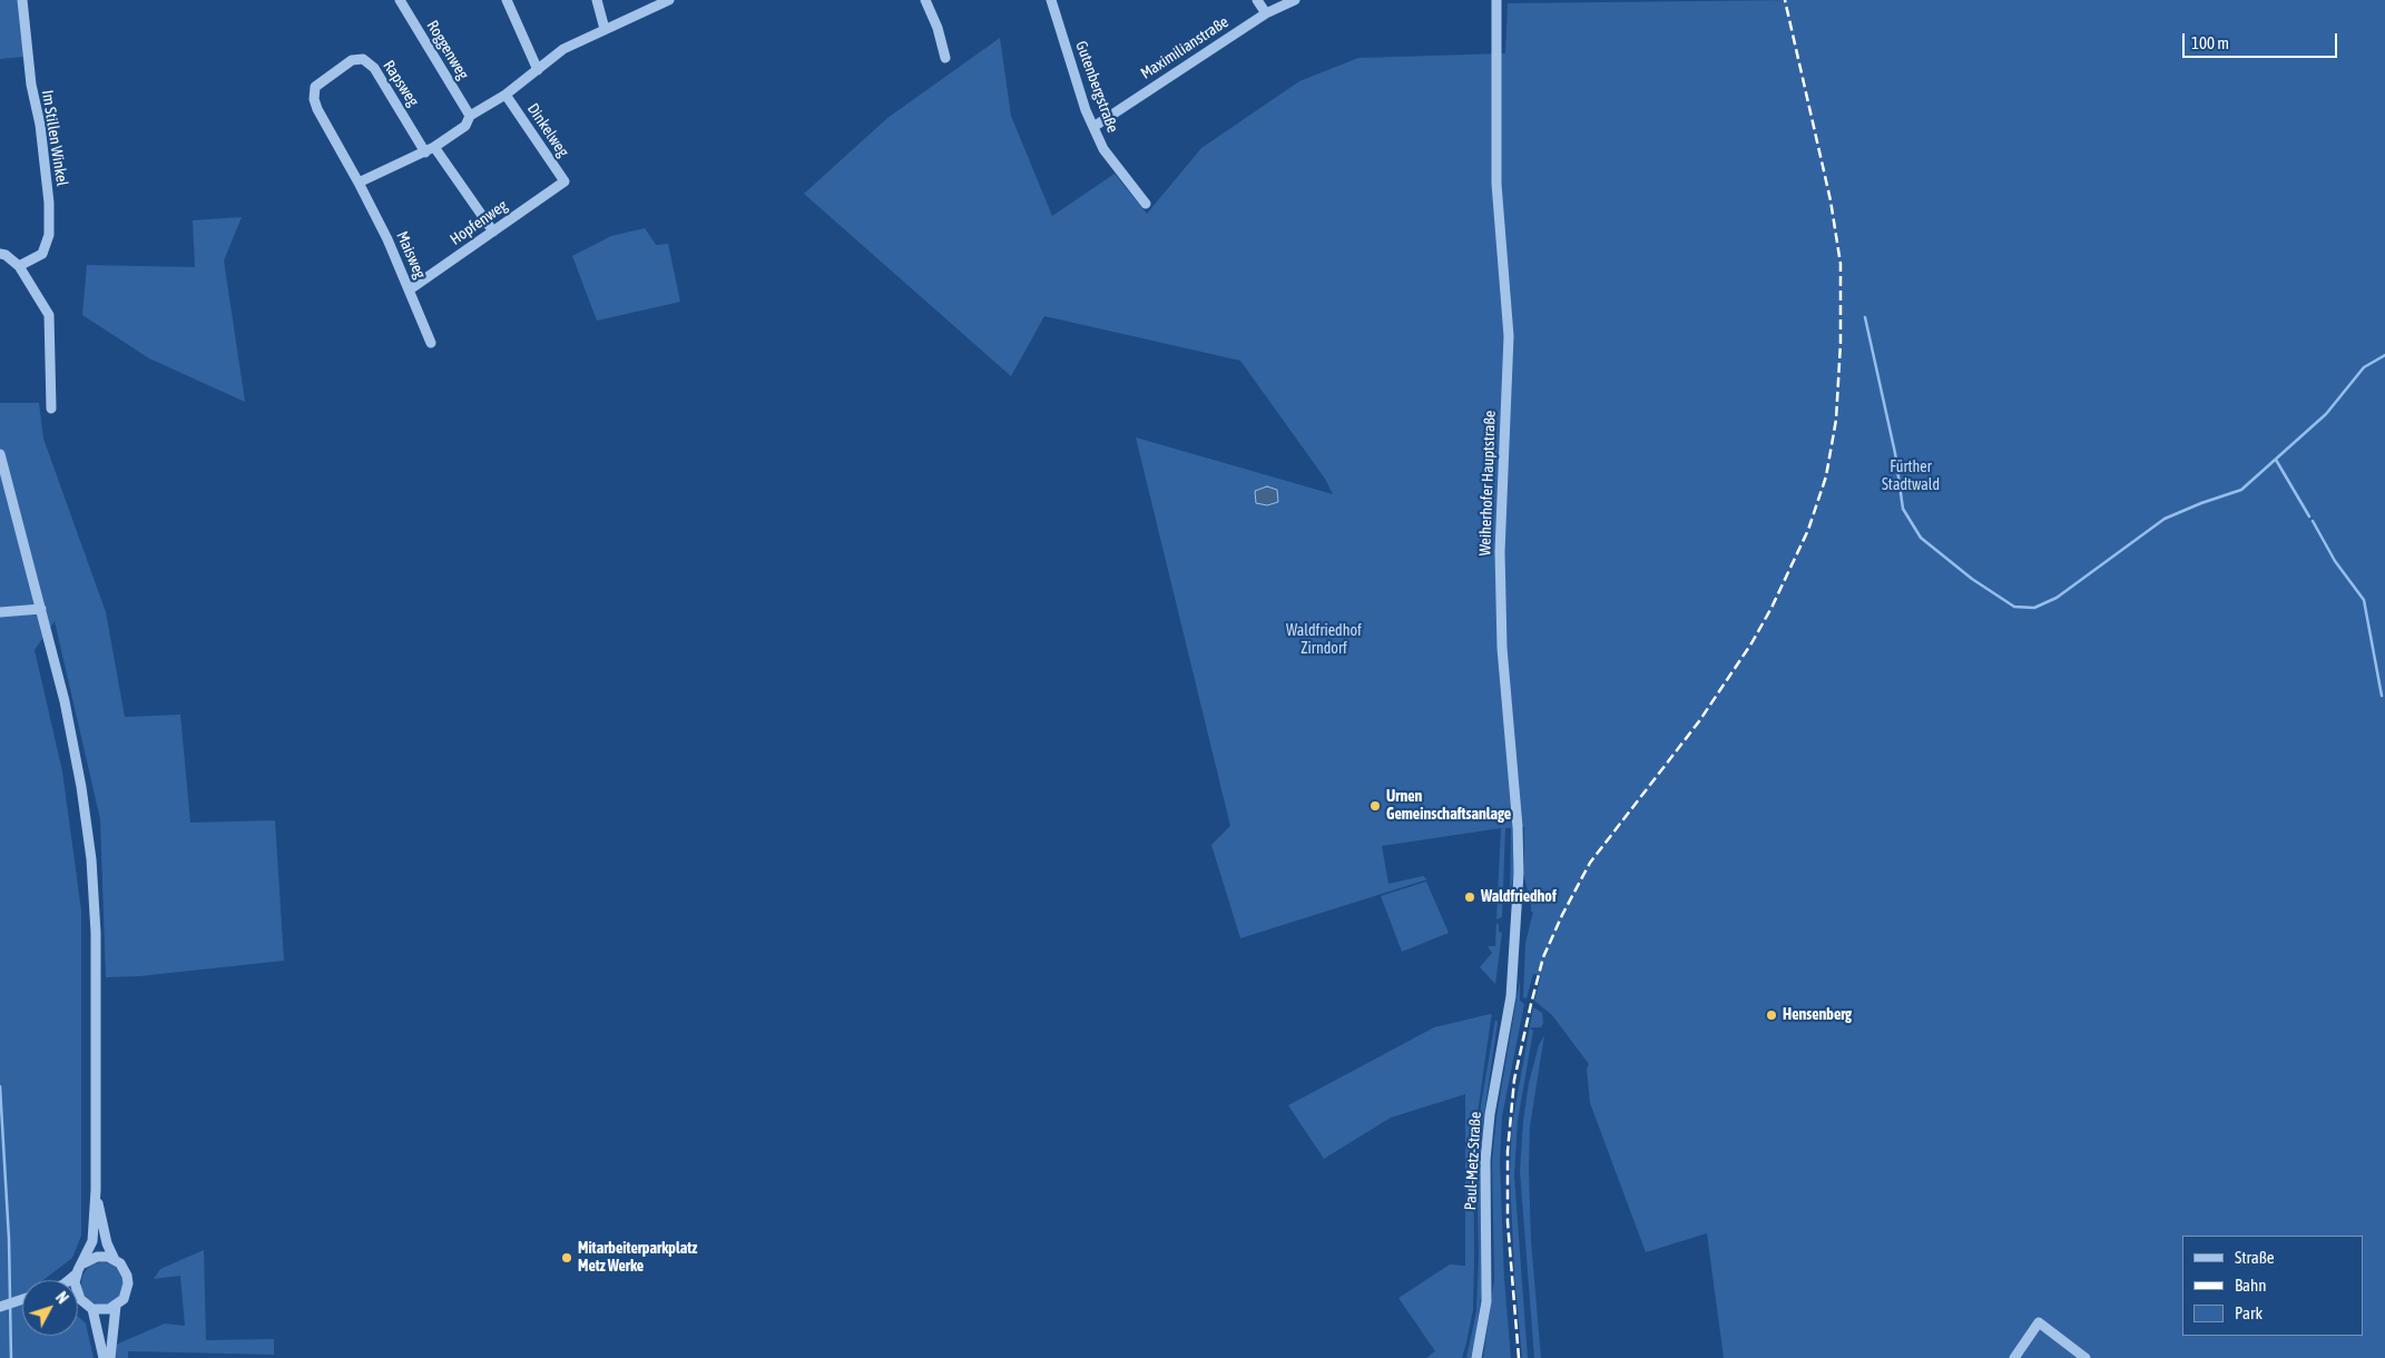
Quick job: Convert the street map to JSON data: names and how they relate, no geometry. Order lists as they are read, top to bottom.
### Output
{
  "streets": {
    "street": [
      "Maximilianstraße",
      "Roggenweg",
      "Rapsweg",
      "Gutenbergstraße",
      "Dinkelweg",
      "Im Stillen Winkel",
      "Hopfenweg",
      "Maisweg",
      "Weiherhofer Hauptstraße",
      "Paul-Metz-Straße"
    ]
  },
  "crossings": [
    ["Maximilianstraße", "Gutenbergstraße"],
    ["Rapsweg", "Hopfenweg"],
    ["Rapsweg", "Maisweg"],
    ["Dinkelweg", "Hopfenweg"],
    ["Hopfenweg", "Maisweg"],
    ["Weiherhofer Hauptstraße", "Paul-Metz-Straße"]
  ],
  "parks": ["Fürther Stadtwald", "Waldfriedhof Zirndorf"],
  "places": [
    "Urnen Gemeinschaftsanlage",
    "Waldfriedhof",
    "Hensenberg",
    "Mitarbeiterparkplatz Metz Werke"
  ],
  "legend": ["Straße", "Bahn", "Park"],
  "scale_bar": "100 m",
  "north": "top right"
}
